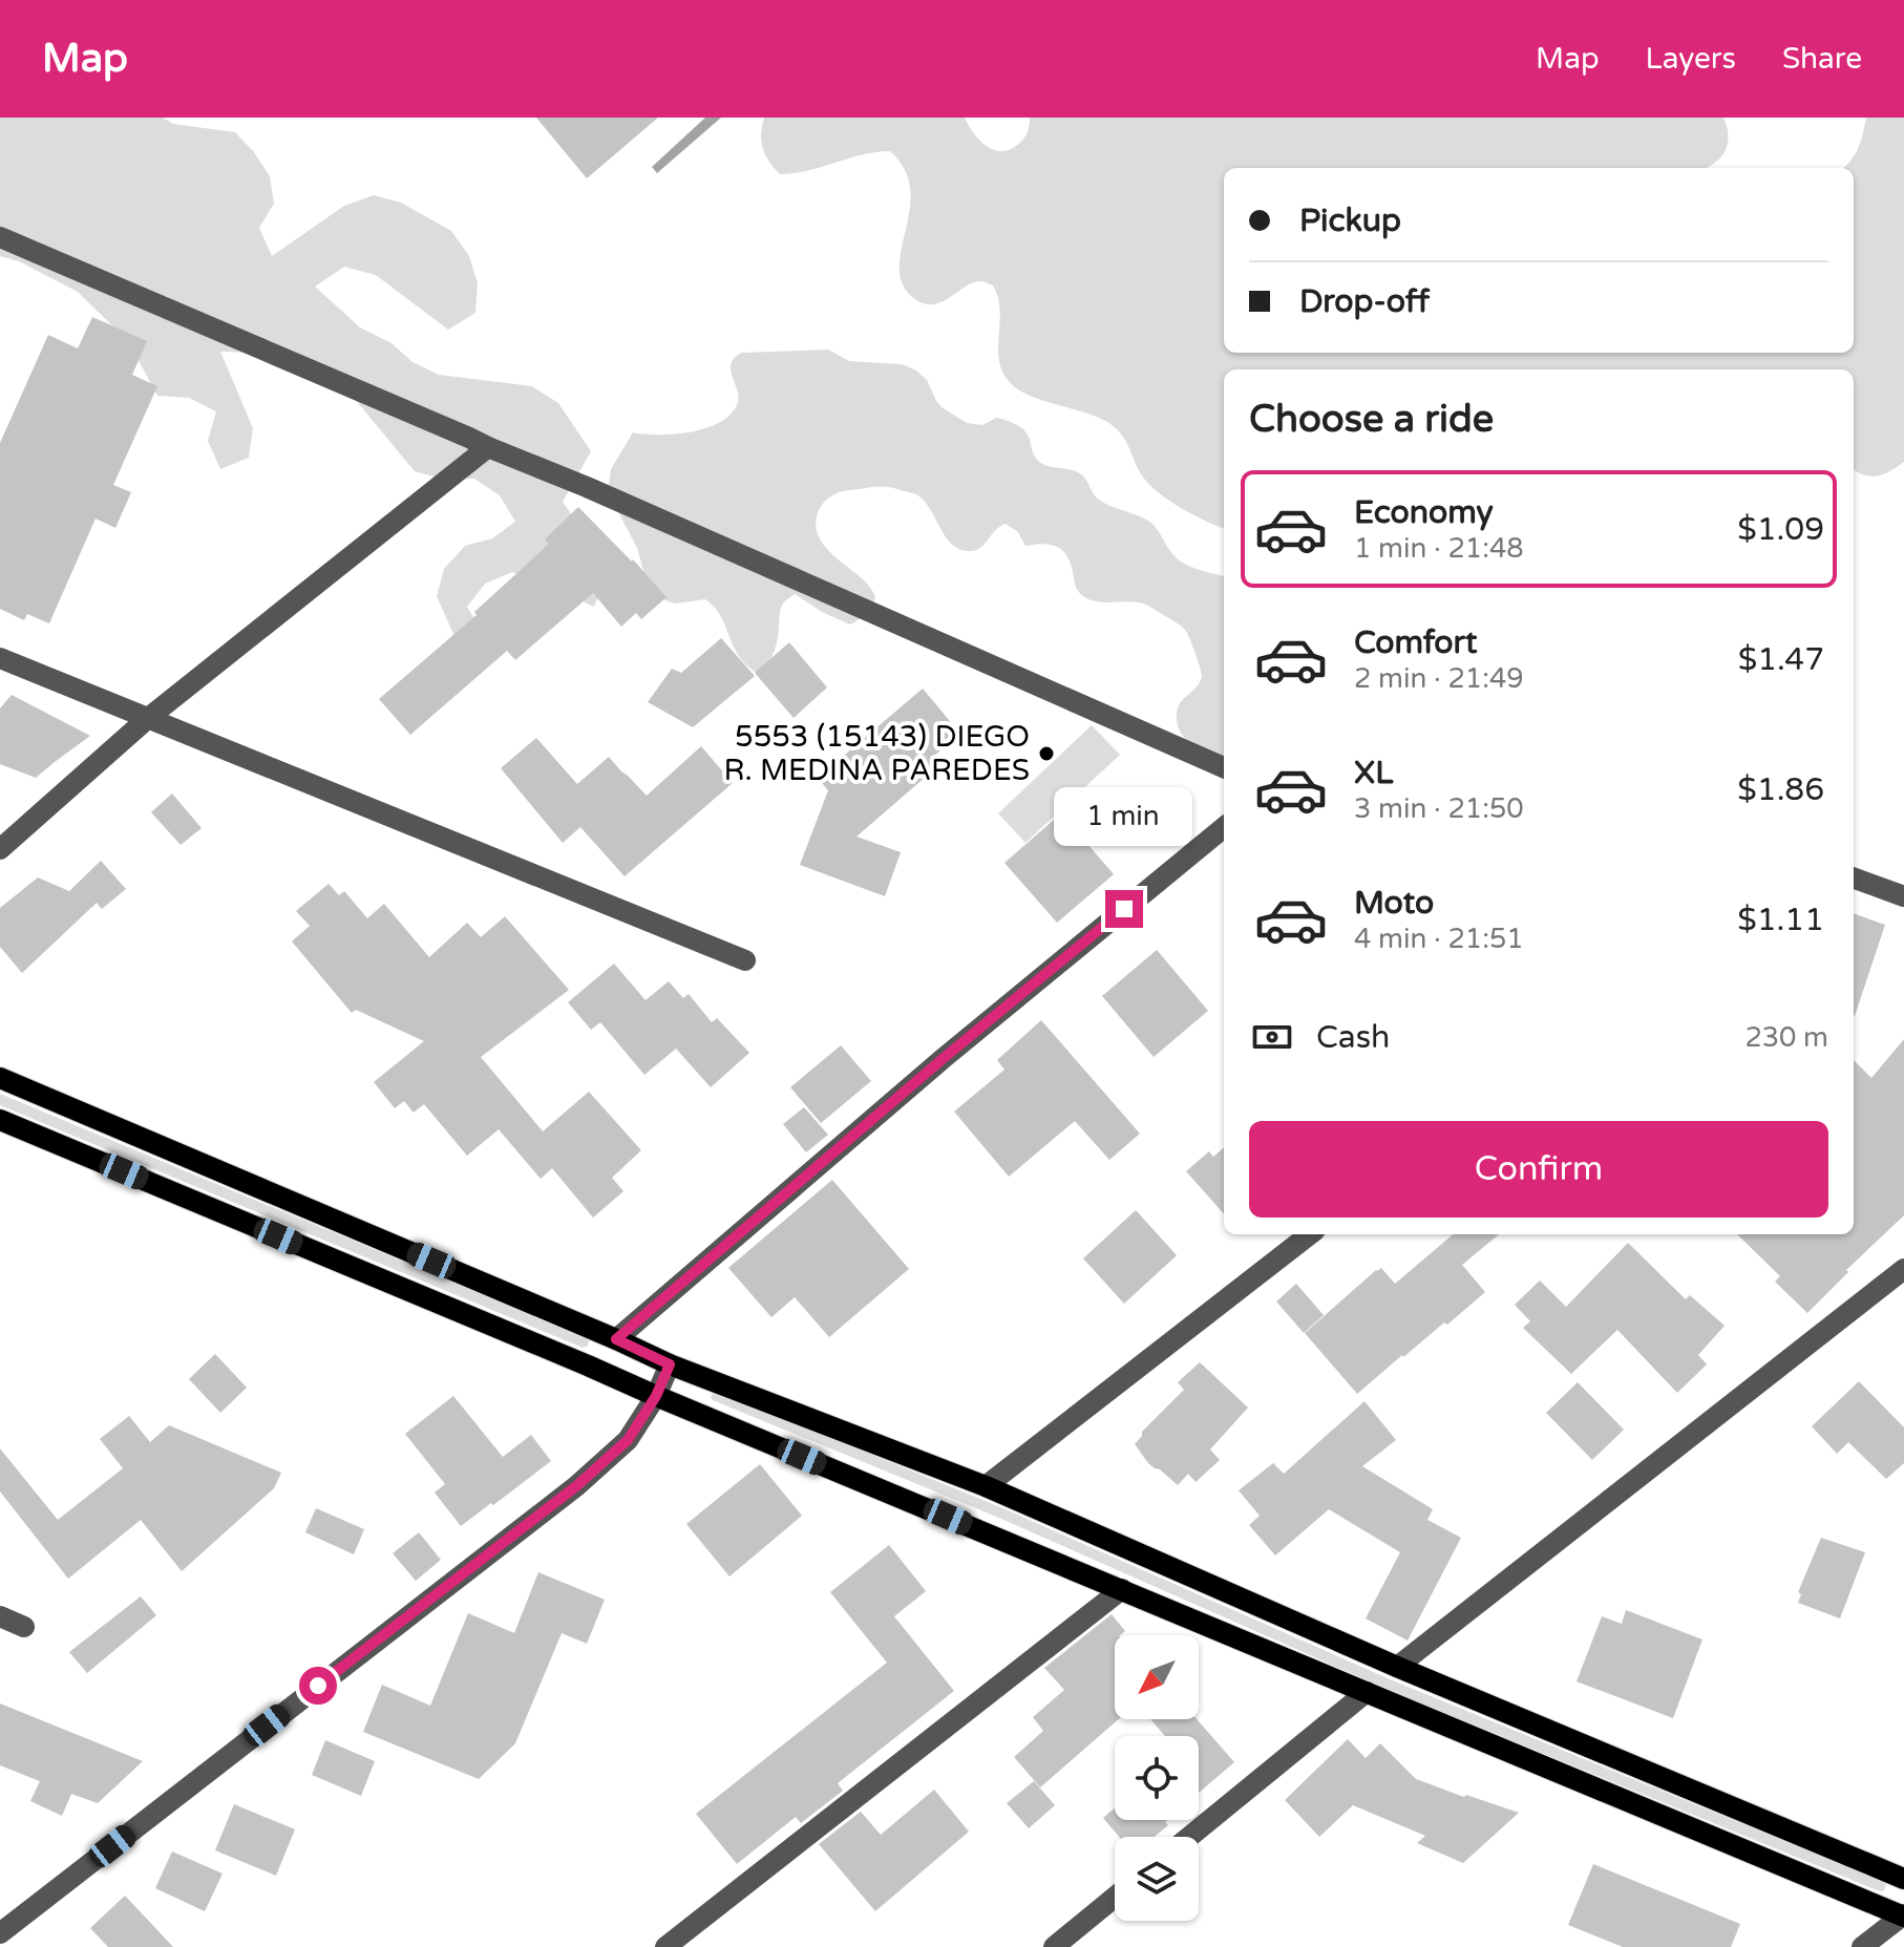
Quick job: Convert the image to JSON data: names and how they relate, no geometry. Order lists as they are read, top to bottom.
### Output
{
  "places": ["5553 (15143) DIEGO R. MEDINA PAREDES"],
  "north": "bottom left",
  "page": {
    "header": "Map",
    "nav": ["Map", "Layers", "Share"],
    "banner": ["Pickup", "Drop-off"],
    "heading": "Choose a ride",
    "list": [
      {
        "name": "Economy",
        "note": "1 min · 21:48",
        "value": "$1.09"
      },
      {
        "name": "Comfort",
        "note": "2 min · 21:49",
        "value": "$1.47"
      },
      {
        "name": "XL",
        "note": "3 min · 21:50",
        "value": "$1.86"
      },
      {
        "name": "Moto",
        "note": "4 min · 21:51",
        "value": "$1.11"
      }
    ],
    "bubble": "1 min",
    "pay": ["Cash", "230 m"],
    "buttons": "Confirm"
  }
}
